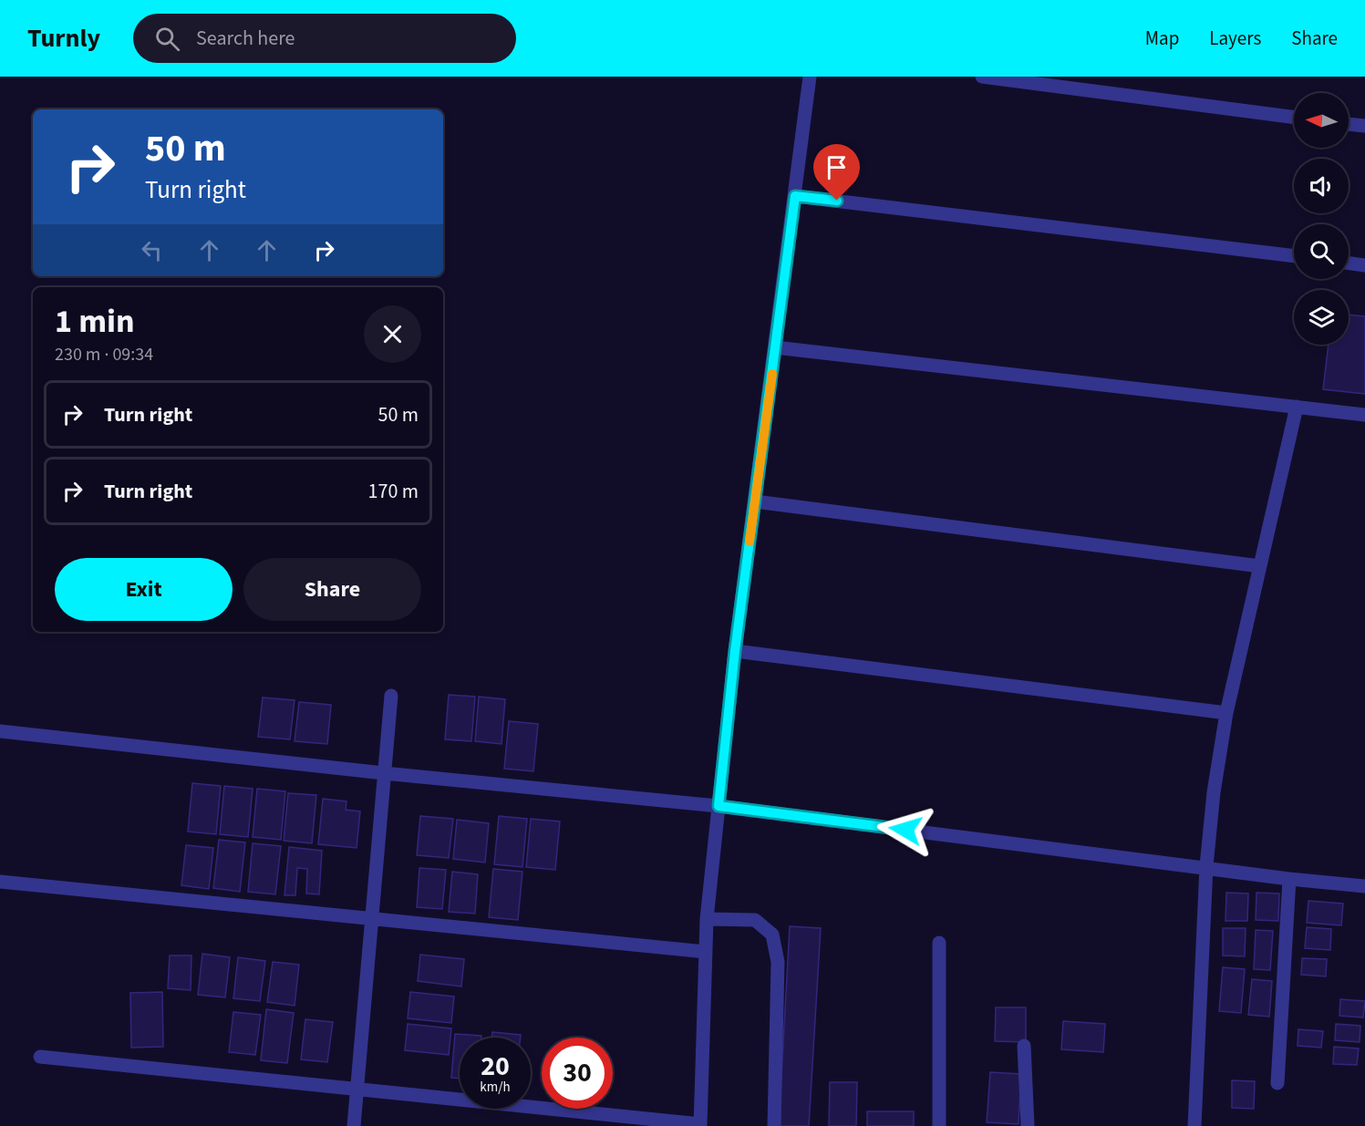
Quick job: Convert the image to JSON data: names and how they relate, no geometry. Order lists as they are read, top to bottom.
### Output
{
  "north": "left",
  "page": {
    "header": "Turnly",
    "search": "Search here",
    "nav": ["Map", "Layers", "Share"],
    "turn": ["50 m", "Turn right"],
    "heading": ["1 min", "230 m · 09:34"],
    "list": [
      {
        "name": "Turn right",
        "value": "50 m"
      },
      {
        "name": "Turn right",
        "value": "170 m"
      }
    ],
    "buttons": ["Exit", "Share"],
    "speed": "20 km/h",
    "limit": "30"
  }
}
